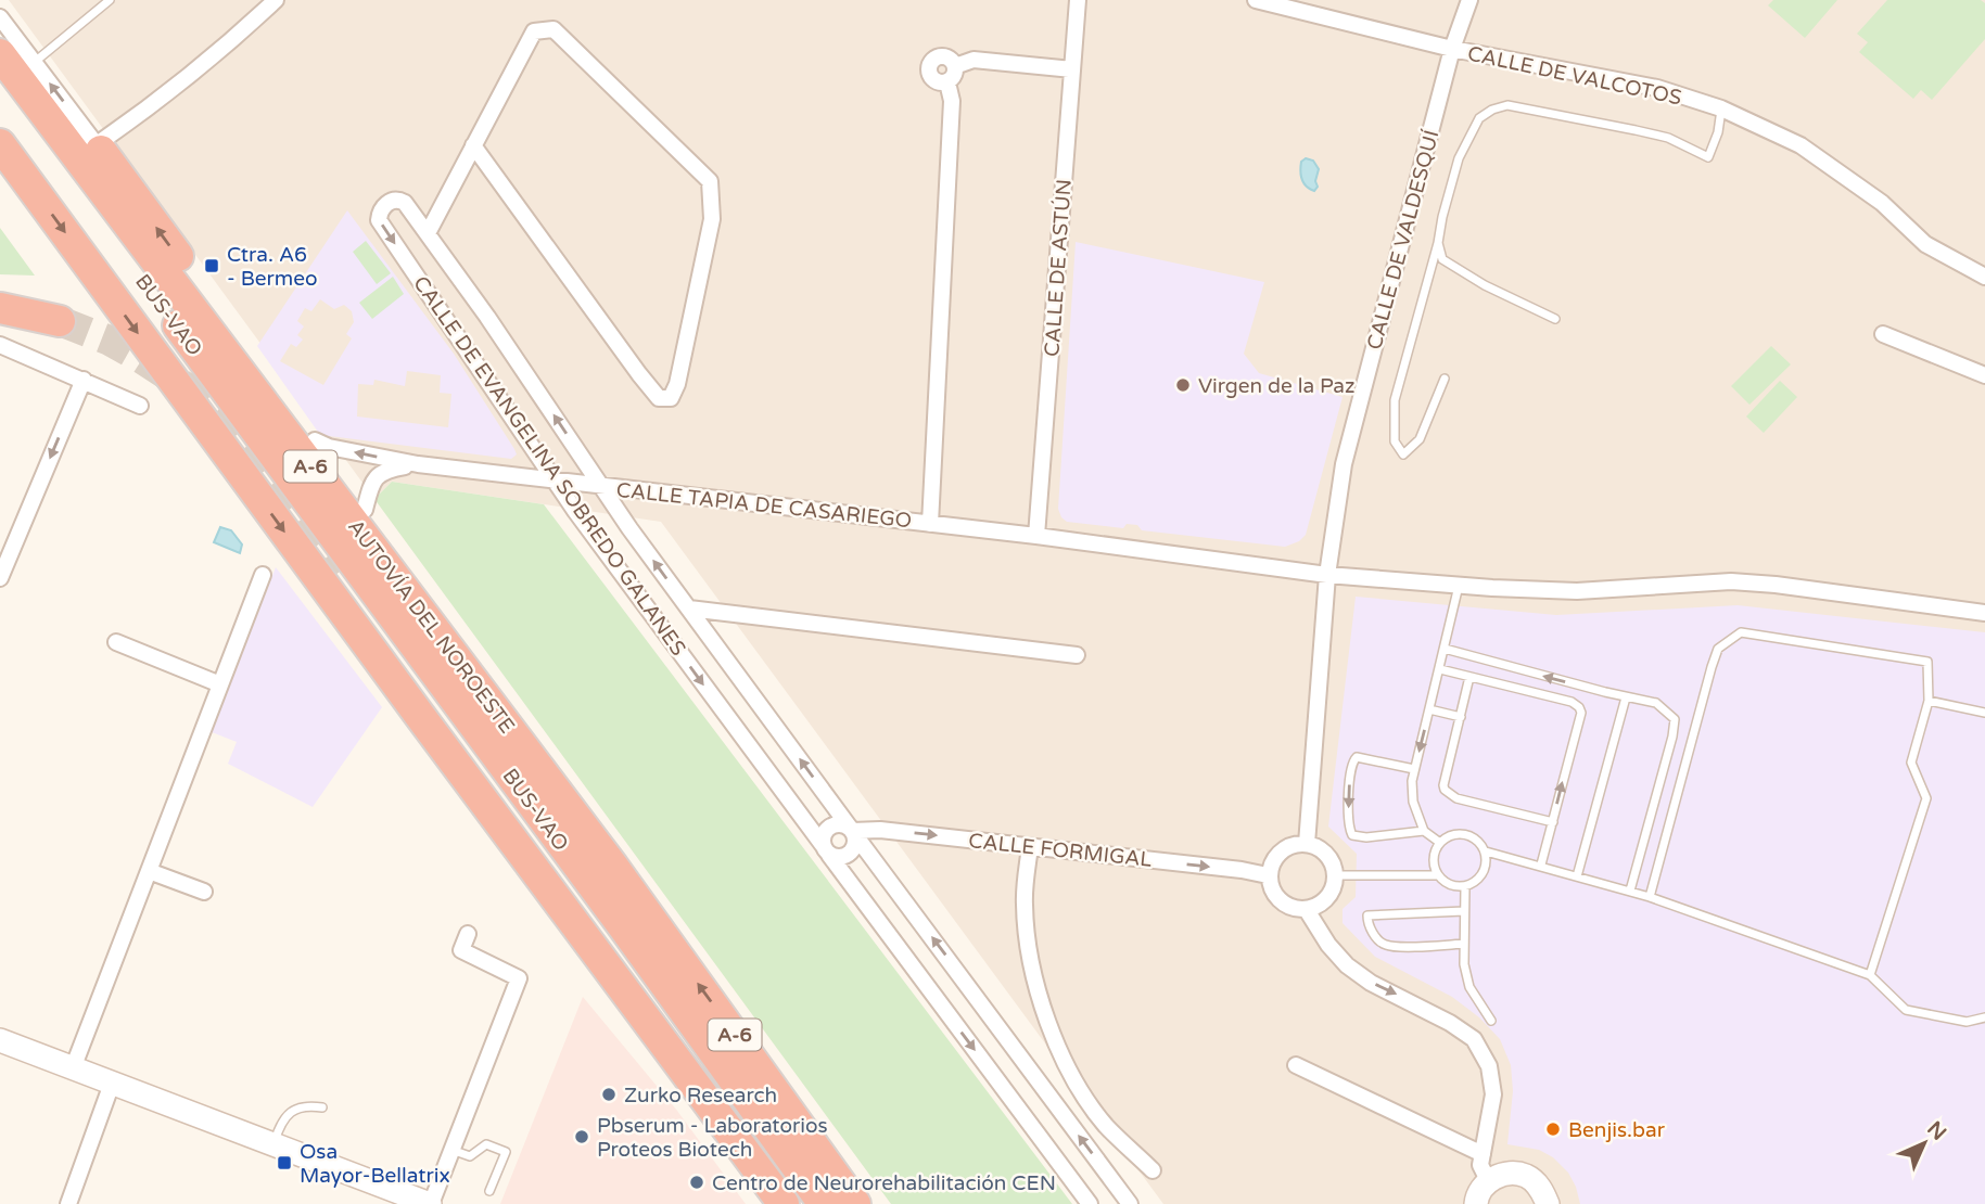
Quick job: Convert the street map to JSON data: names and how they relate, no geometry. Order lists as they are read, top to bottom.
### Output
{
  "streets": {
    "highway": ["BUS-VAO", "A-6", "AUTOVÍA DEL NOROESTE"],
    "street": [
      "CALLE DE VALCOTOS",
      "CALLE DE VALDESQUÍ",
      "CALLE DE ASTÚN",
      "CALLE DE EVANGELINA SOBREDO GALANES",
      "CALLE TAPIA DE CASARIEGO",
      "CALLE FORMIGAL"
    ]
  },
  "crossings": [
    ["CALLE DE VALCOTOS", "CALLE DE VALDESQUÍ"],
    ["CALLE DE VALDESQUÍ", "CALLE TAPIA DE CASARIEGO"],
    ["CALLE DE VALDESQUÍ", "CALLE FORMIGAL"],
    ["CALLE DE ASTÚN", "CALLE TAPIA DE CASARIEGO"],
    ["CALLE DE EVANGELINA SOBREDO GALANES", "CALLE TAPIA DE CASARIEGO"],
    ["CALLE DE EVANGELINA SOBREDO GALANES", "CALLE FORMIGAL"]
  ],
  "one_way": ["CALLE FORMIGAL"],
  "places": {
    "transit": ["Ctra. A6 - Bermeo", "Osa Mayor-Bellatrix"],
    "other": [
      "Virgen de la Paz",
      "Zurko Research",
      "Benjis.bar",
      "Pbserum - Laboratorios Proteos Biotech",
      "Centro de Neurorehabilitación CEN"
    ]
  },
  "north": "top right"
}
